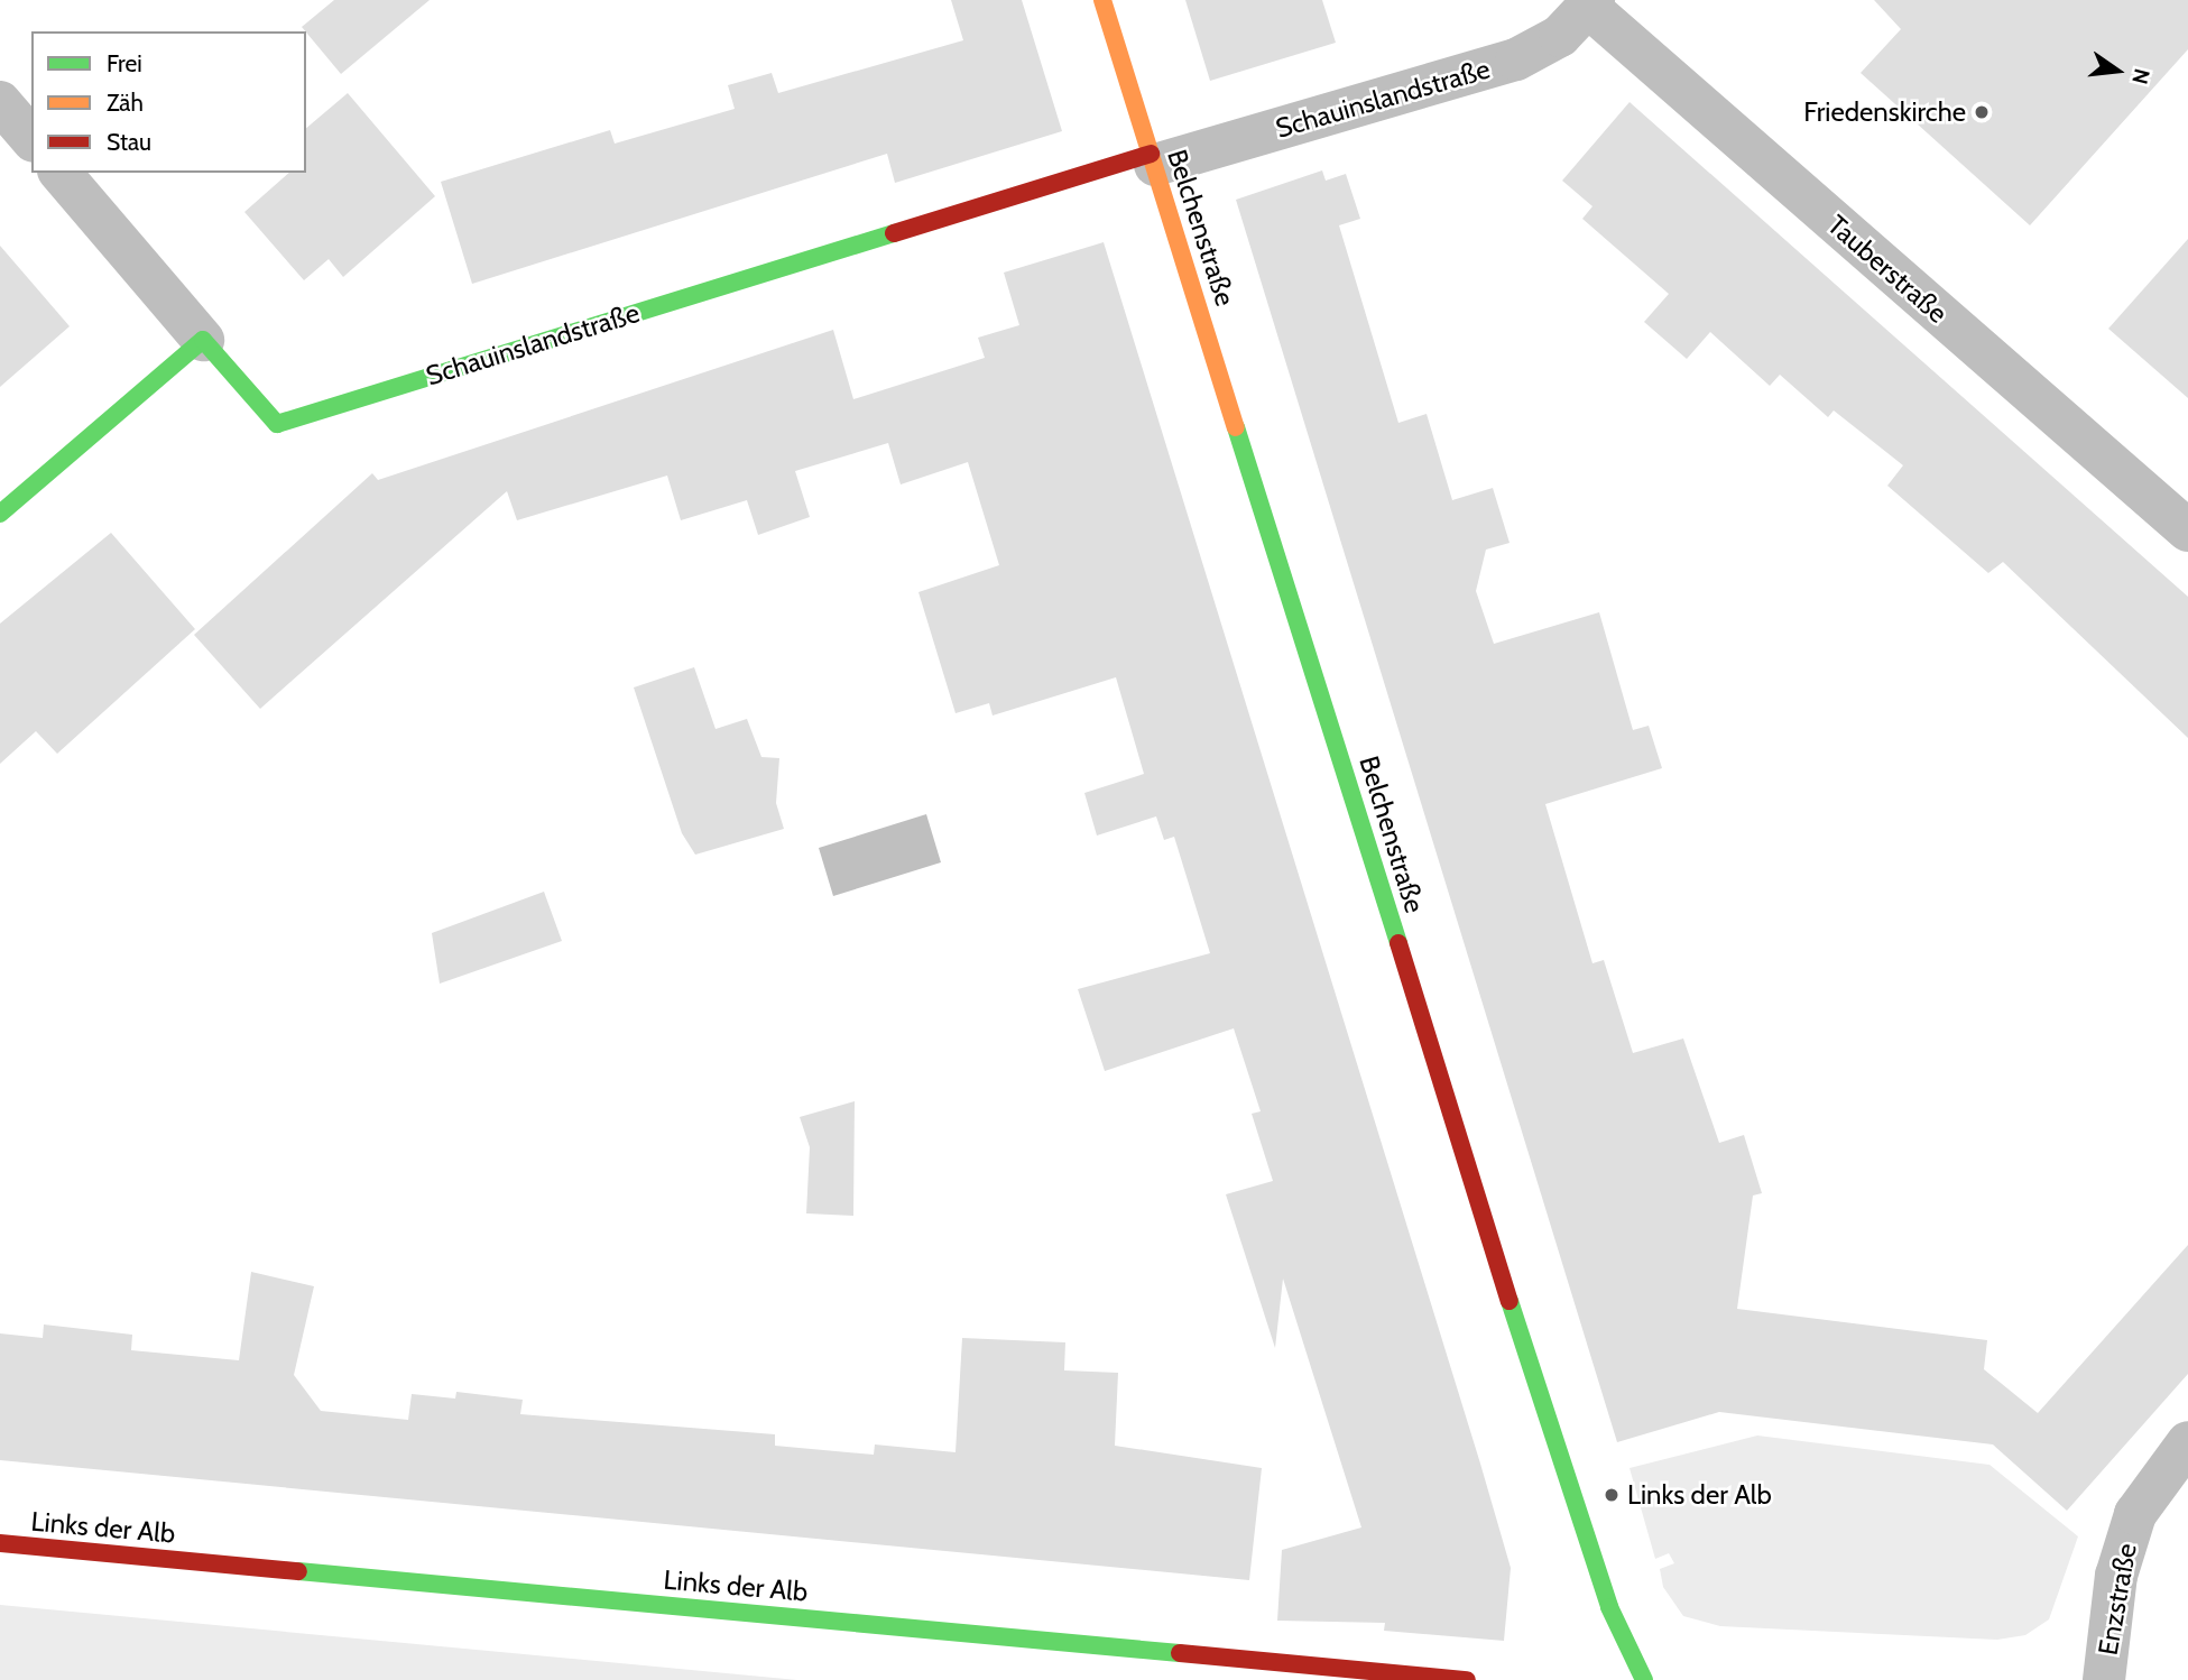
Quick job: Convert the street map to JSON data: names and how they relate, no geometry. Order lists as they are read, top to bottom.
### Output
{
  "streets": {
    "street": [
      "Schauinslandstraße",
      "Belchenstraße",
      "Tauberstraße",
      "Links der Alb",
      "Enzstraße"
    ]
  },
  "crossings": [
    ["Schauinslandstraße", "Belchenstraße"],
    ["Schauinslandstraße", "Tauberstraße"]
  ],
  "places": ["Friedenskirche", "Links der Alb"],
  "legend": ["Frei", "Zäh", "Stau"],
  "north": "right"
}
